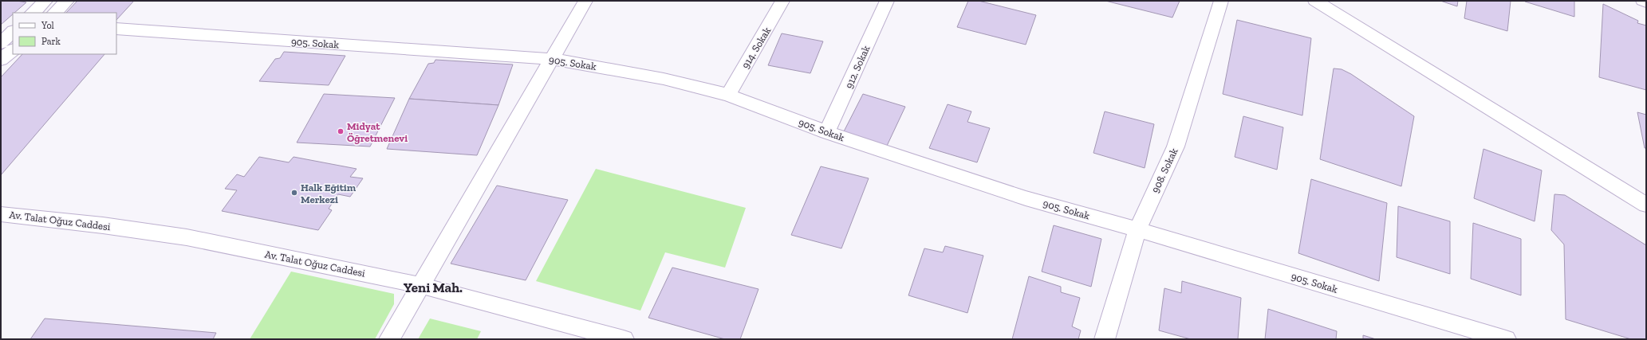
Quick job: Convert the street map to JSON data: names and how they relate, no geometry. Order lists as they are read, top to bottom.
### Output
{
  "streets": {
    "street": [
      "905. Sokak",
      "914. Sokak",
      "912. Sokak",
      "908. Sokak",
      "Av. Talat Oğuz Caddesi"
    ]
  },
  "crossings": [
    ["905. Sokak", "914. Sokak"],
    ["905. Sokak", "912. Sokak"],
    ["905. Sokak", "908. Sokak"]
  ],
  "districts": ["Yeni Mah."],
  "places": ["Midyat Öğretmenevi", "Halk Eğitim Merkezi"],
  "legend": ["Yol", "Park"]
}
